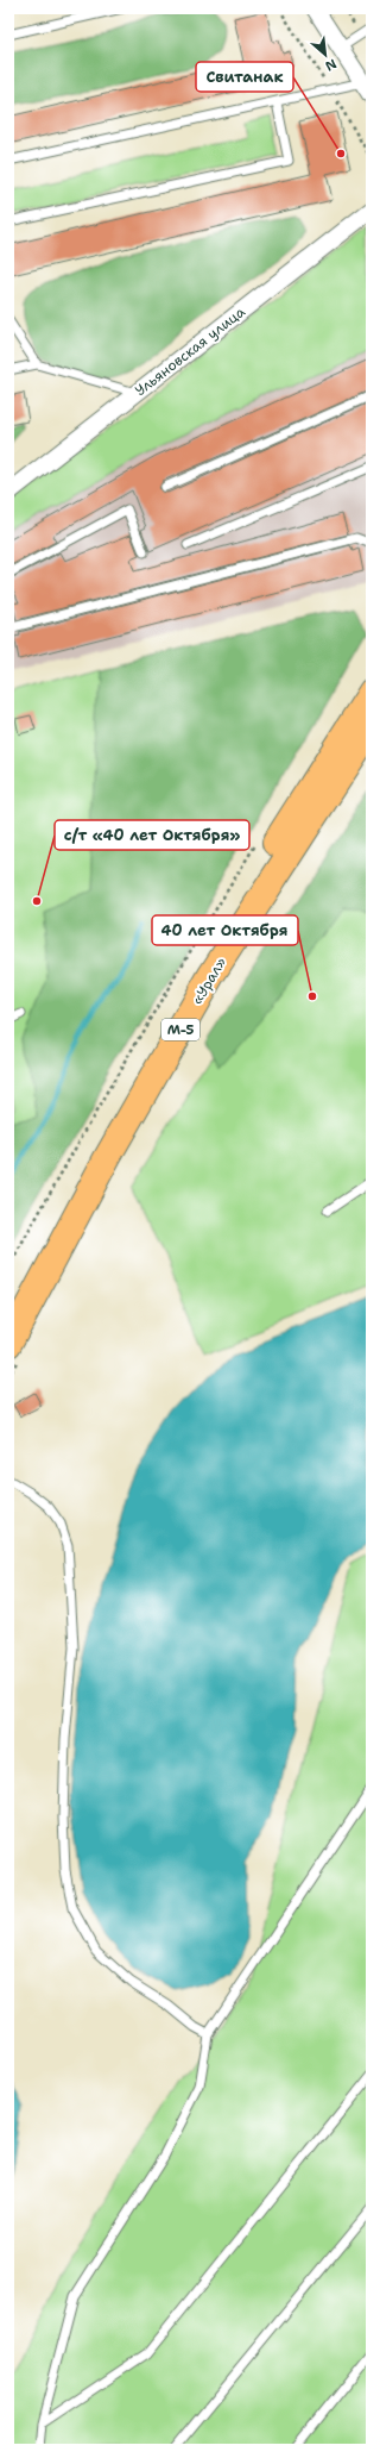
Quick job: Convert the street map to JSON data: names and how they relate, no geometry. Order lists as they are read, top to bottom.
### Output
{
  "streets": {
    "highway": ["«Урал»", "М-5"],
    "street": ["Ульяновская улица"]
  },
  "places": ["Свитанак", "с/т «40 лет Октября»", "40 лет Октября"],
  "north": "bottom right"
}
